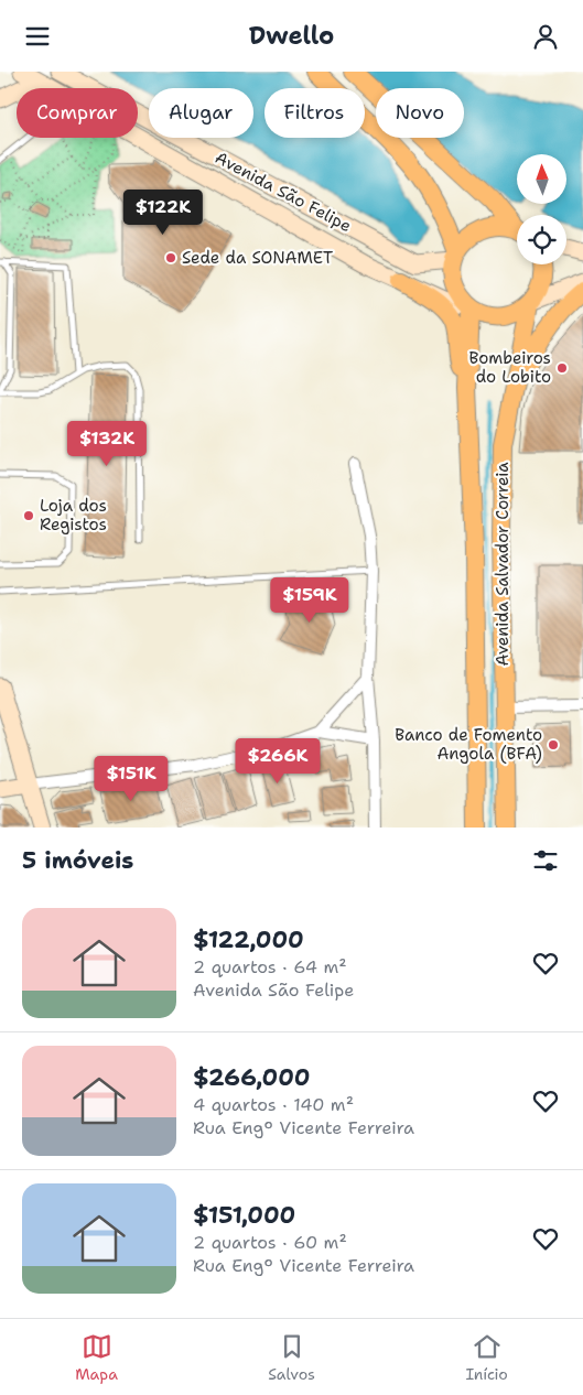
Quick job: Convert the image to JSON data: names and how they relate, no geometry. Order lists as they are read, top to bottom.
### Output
{
  "streets": {
    "main road": ["Avenida Salvador Correia"],
    "street": ["Avenida São Felipe"]
  },
  "crossings": [
    ["Avenida São Felipe", "Avenida Salvador Correia"]
  ],
  "places": [
    "Sede da SONAMET",
    "Bombeiros do Lobito",
    "Loja dos Registos",
    "Banco de Fomento Angola (BFA)"
  ],
  "north": "top",
  "page": {
    "header": "Dwello",
    "chip": [
      "Comprar",
      "Alugar",
      "Filtros",
      "Novo"
    ],
    "price": [
      "$122K",
      "$132K",
      "$159K",
      "$266K",
      "$151K"
    ],
    "heading": "5 imóveis",
    "list": [
      {
        "name": "$122,000",
        "note": "2 quartos · 64 m² · Avenida São Felipe"
      },
      {
        "name": "$266,000",
        "note": "4 quartos · 140 m² · Rua Engº Vicente Ferreira"
      },
      {
        "name": "$151,000",
        "note": "2 quartos · 60 m² · Rua Engº Vicente Ferreira"
      }
    ],
    "tabs": ["Mapa", "Salvos", "Início"]
  }
}
